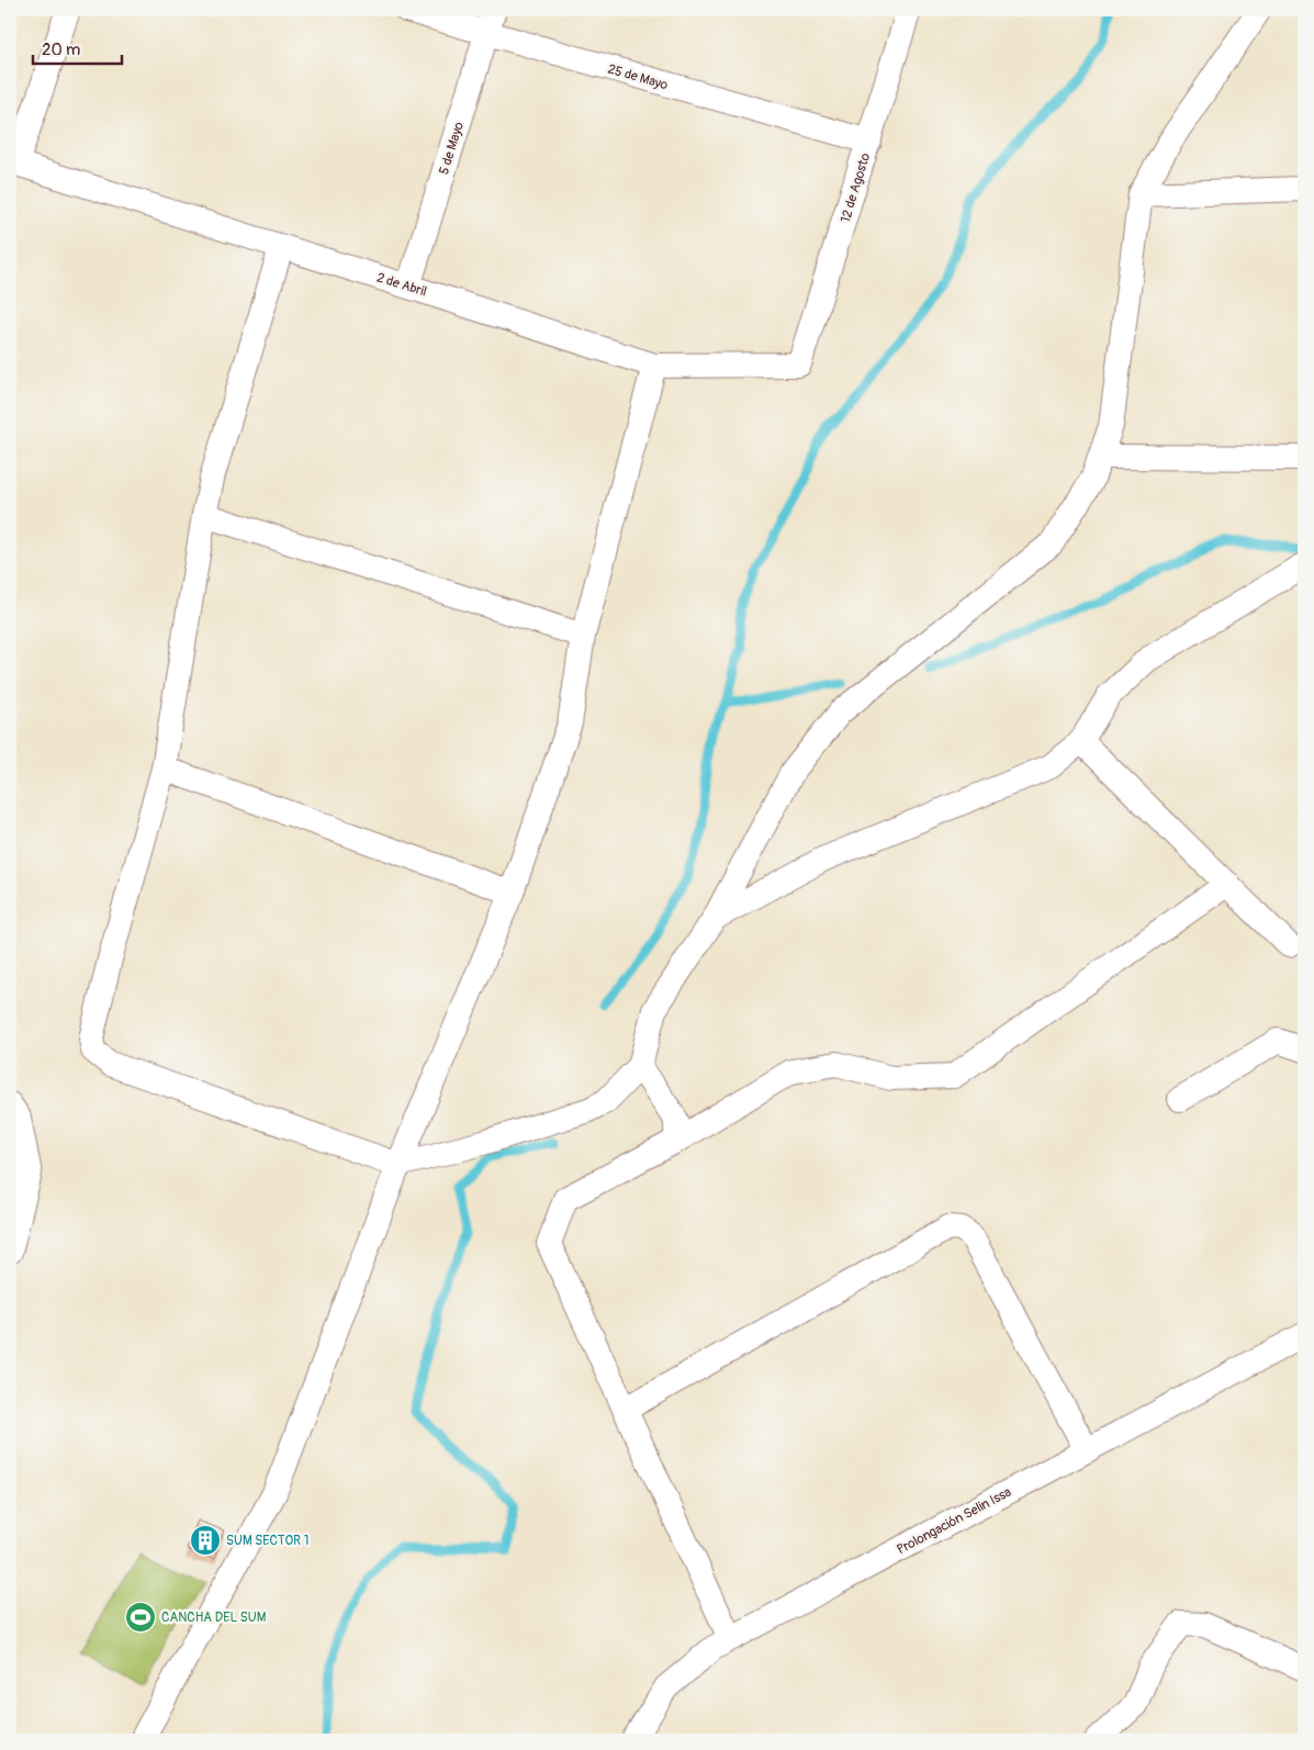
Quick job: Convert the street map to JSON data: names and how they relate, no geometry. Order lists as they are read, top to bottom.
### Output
{
  "streets": {
    "street": [
      "25 de Mayo",
      "5 de Mayo",
      "12 de Agosto",
      "2 de Abril",
      "Prolongación Selin Issa"
    ]
  },
  "crossings": [
    ["25 de Mayo", "5 de Mayo"],
    ["25 de Mayo", "12 de Agosto"],
    ["5 de Mayo", "2 de Abril"],
    ["12 de Agosto", "2 de Abril"]
  ],
  "places": {
    "building": ["SUM SECTOR 1"],
    "sports": ["CANCHA DEL SUM"]
  },
  "scale_bar": "20 m"
}
